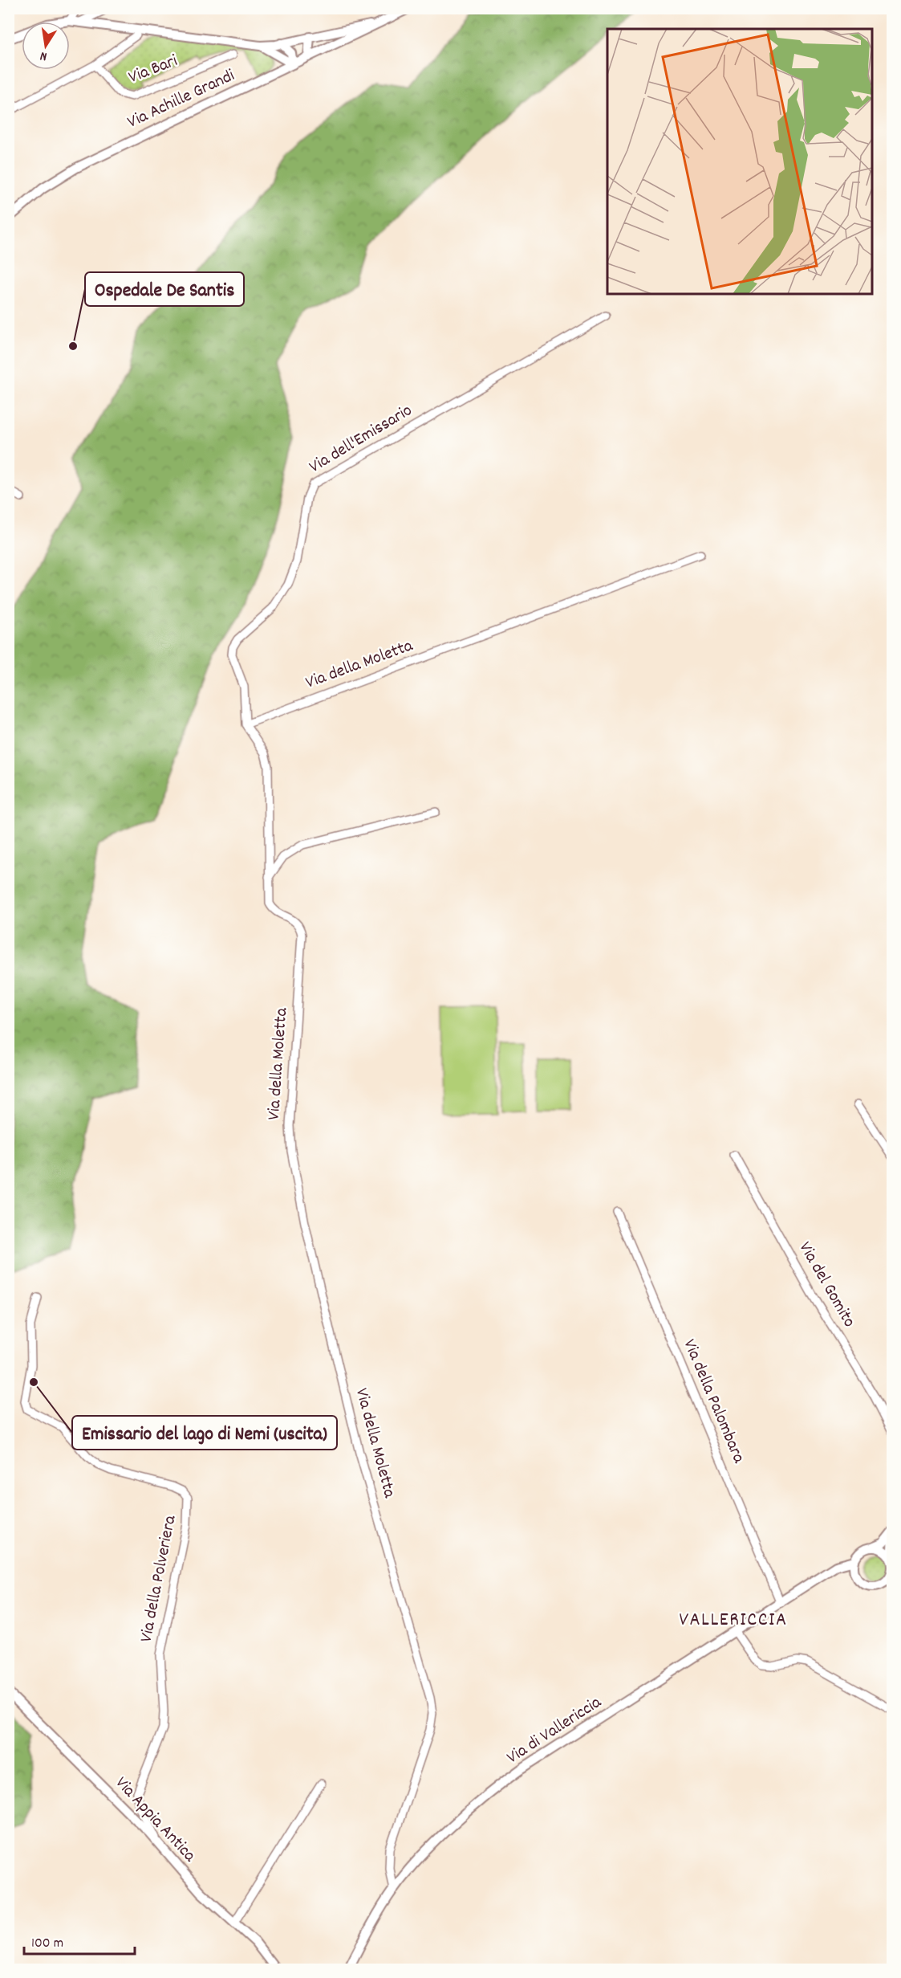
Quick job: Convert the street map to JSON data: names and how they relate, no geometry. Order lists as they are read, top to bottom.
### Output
{
  "streets": {
    "street": [
      "Via Bari",
      "Via Achille Grandi",
      "Via dell'Emissario",
      "Via della Moletta",
      "Via del Gomito",
      "Via della Palombara",
      "Via della Polveriera",
      "Via di Vallericcia",
      "Via Appia Antica"
    ]
  },
  "crossings": [
    ["Via dell'Emissario", "Via della Moletta"],
    ["Via della Moletta", "Via di Vallericcia"],
    ["Via della Palombara", "Via di Vallericcia"],
    ["Via della Polveriera", "Via Appia Antica"]
  ],
  "districts": ["VALLERICCIA"],
  "places": ["Ospedale De Santis", "Emissario del lago di Nemi (uscita)"],
  "scale_bar": "100 m",
  "north": "bottom"
}
